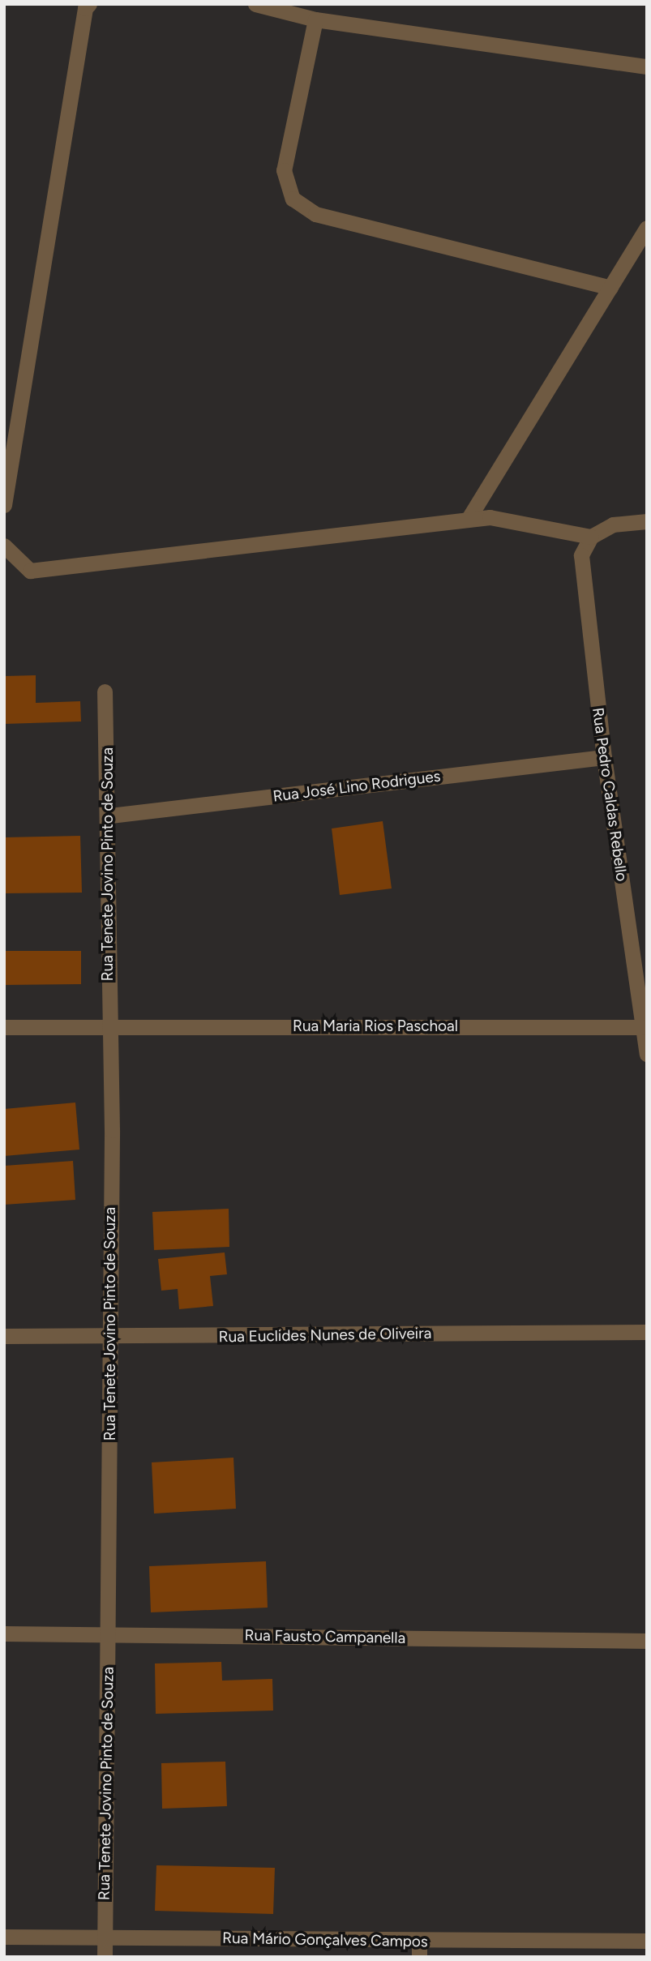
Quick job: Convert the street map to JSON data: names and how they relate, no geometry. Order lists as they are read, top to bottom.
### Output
{
  "streets": {
    "street": [
      "Rua José Lino Rodrigues",
      "Rua Pedro Caldas Rebello",
      "Rua Tenete Jovino Pinto de Souza",
      "Rua Maria Rios Paschoal",
      "Rua Euclides Nunes de Oliveira",
      "Rua Fausto Campanella",
      "Rua Mário Gonçalves Campos"
    ]
  },
  "crossings": [
    ["Rua José Lino Rodrigues", "Rua Pedro Caldas Rebello"],
    ["Rua José Lino Rodrigues", "Rua Tenete Jovino Pinto de Souza"],
    ["Rua Pedro Caldas Rebello", "Rua Maria Rios Paschoal"],
    ["Rua Tenete Jovino Pinto de Souza", "Rua Maria Rios Paschoal"],
    ["Rua Tenete Jovino Pinto de Souza", "Rua Euclides Nunes de Oliveira"],
    ["Rua Tenete Jovino Pinto de Souza", "Rua Fausto Campanella"],
    ["Rua Tenete Jovino Pinto de Souza", "Rua Mário Gonçalves Campos"]
  ]
}
